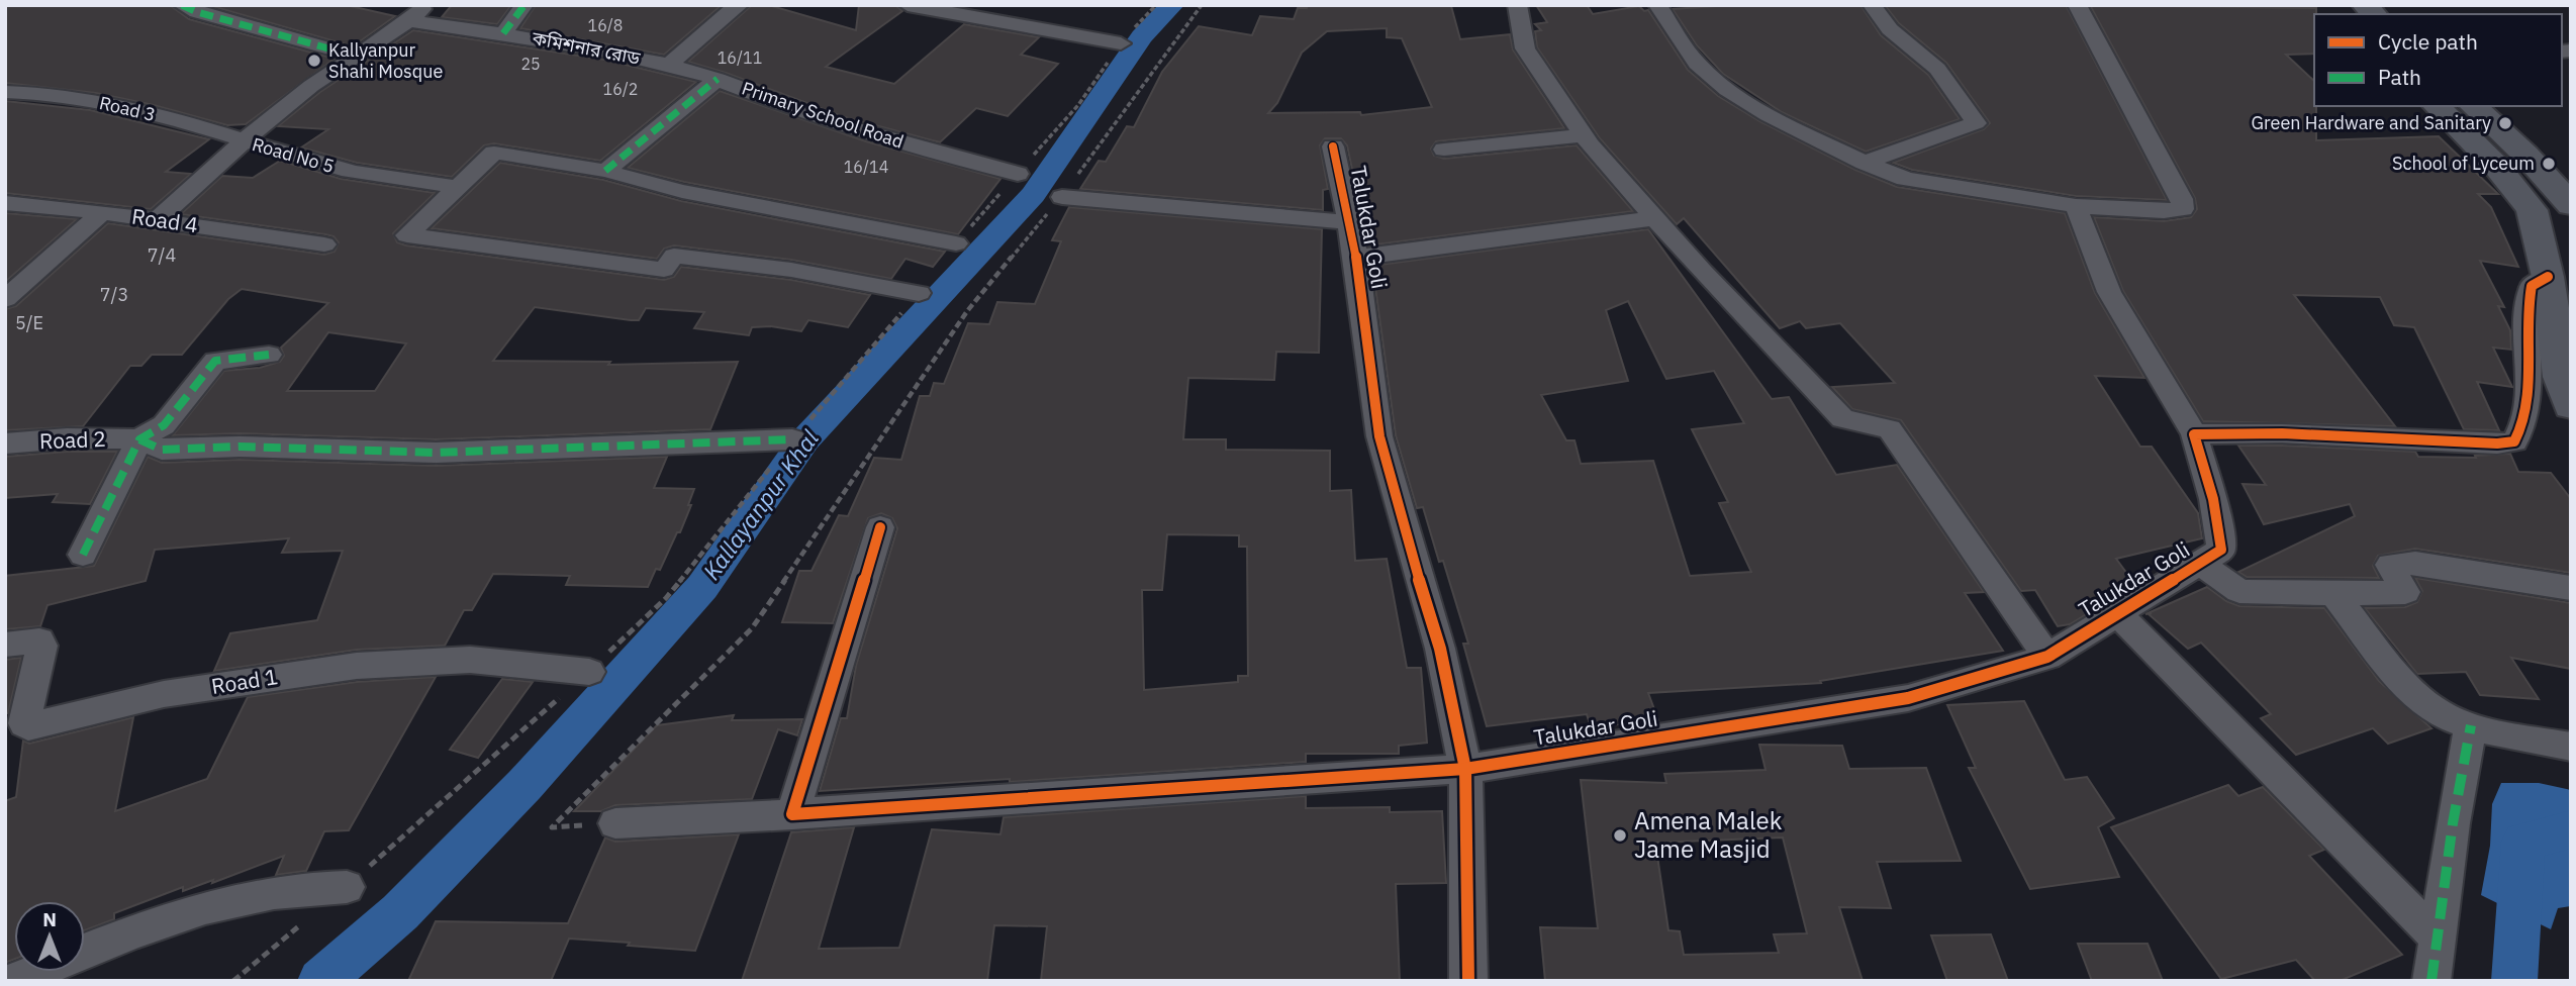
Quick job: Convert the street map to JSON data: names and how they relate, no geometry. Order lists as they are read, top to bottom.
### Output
{
  "streets": {
    "street": [
      "কমিশনার রোড",
      "Road 3",
      "Primary School Road",
      "Road No 5",
      "Road 4",
      "Talukdar Goli",
      "Road 2",
      "Road 1"
    ]
  },
  "crossings": [
    ["কমিশনার রোড", "Primary School Road"],
    ["Road 3", "Road No 5"],
    ["Road No 5", "Road 4"]
  ],
  "water": ["Kallayanpur Khal"],
  "places": [
    "Kallyanpur Shahi Mosque",
    "Green Hardware and Sanitary",
    "School of Lyceum",
    "Amena Malek Jame Masjid"
  ],
  "house_numbers": [
    "16/8",
    "16/11",
    "25",
    "16/2",
    "16/14",
    "7/4",
    "7/3",
    "5/E"
  ],
  "legend": ["Cycle path", "Path"],
  "north": "top"
}
